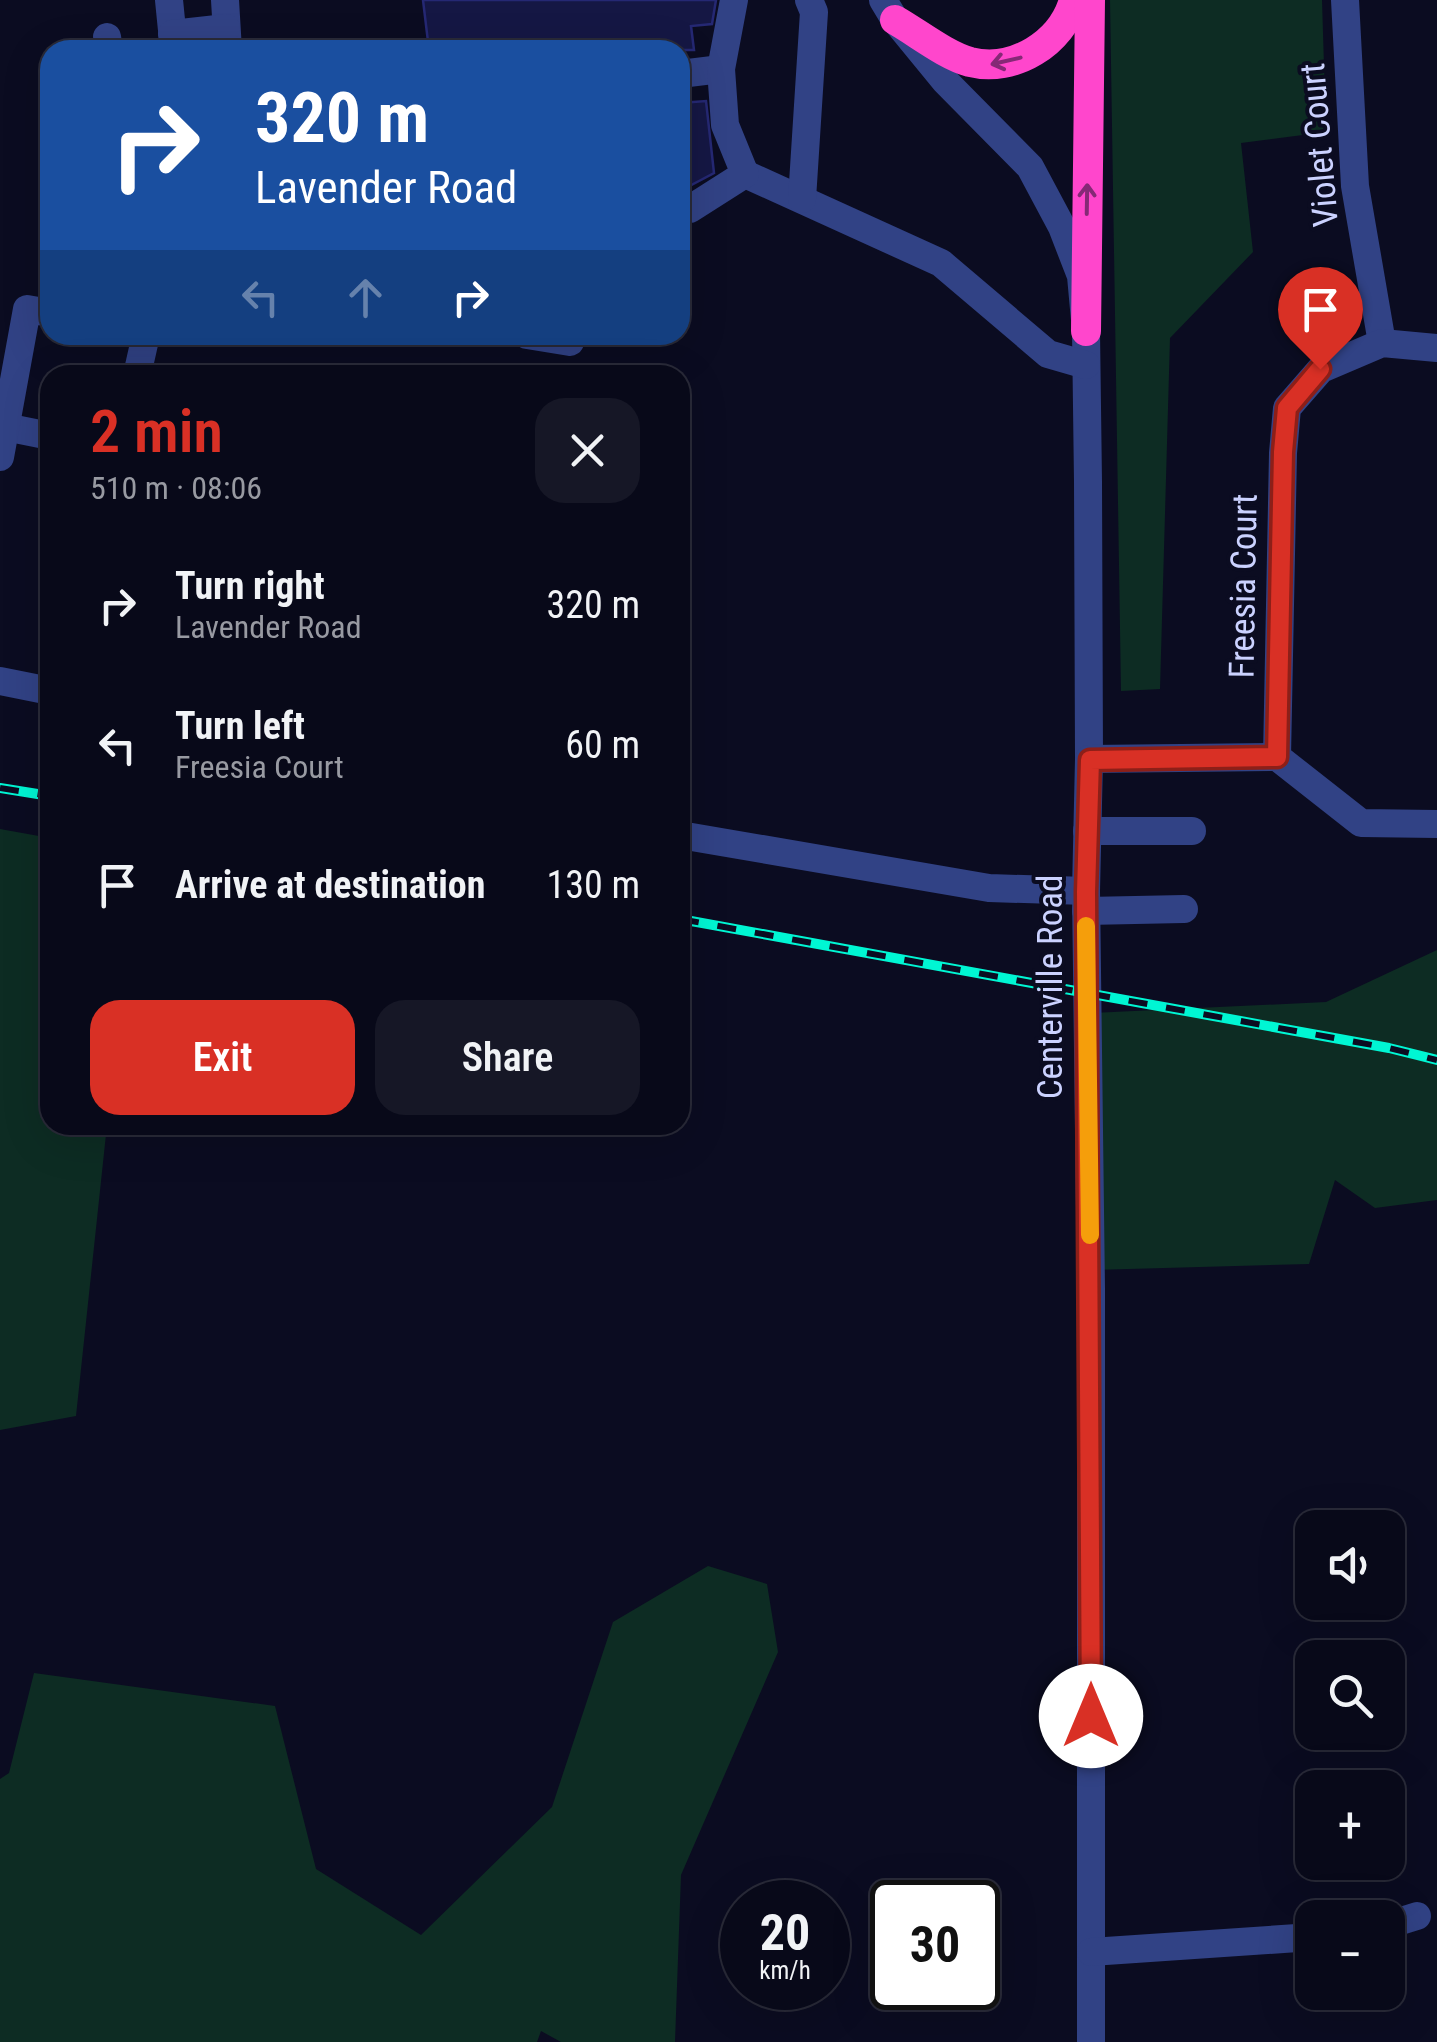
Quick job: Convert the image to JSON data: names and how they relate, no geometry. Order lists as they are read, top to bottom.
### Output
{
  "streets": {
    "street": ["Violet Court", "Freesia Court", "Centerville Road"]
  },
  "crossings": [
    ["Violet Court", "Freesia Court"]
  ],
  "page": {
    "turn": ["320 m", "Lavender Road"],
    "heading": ["2 min", "510 m · 08:06"],
    "list": [
      {
        "name": "Turn right",
        "note": "Lavender Road",
        "value": "320 m"
      },
      {
        "name": "Turn left",
        "note": "Freesia Court",
        "value": "60 m"
      },
      {
        "name": "Arrive at destination",
        "value": "130 m"
      }
    ],
    "buttons": ["Exit", "Share"],
    "map_buttons": ["+", "−"],
    "speed": "20 km/h",
    "limit": "30"
  }
}
